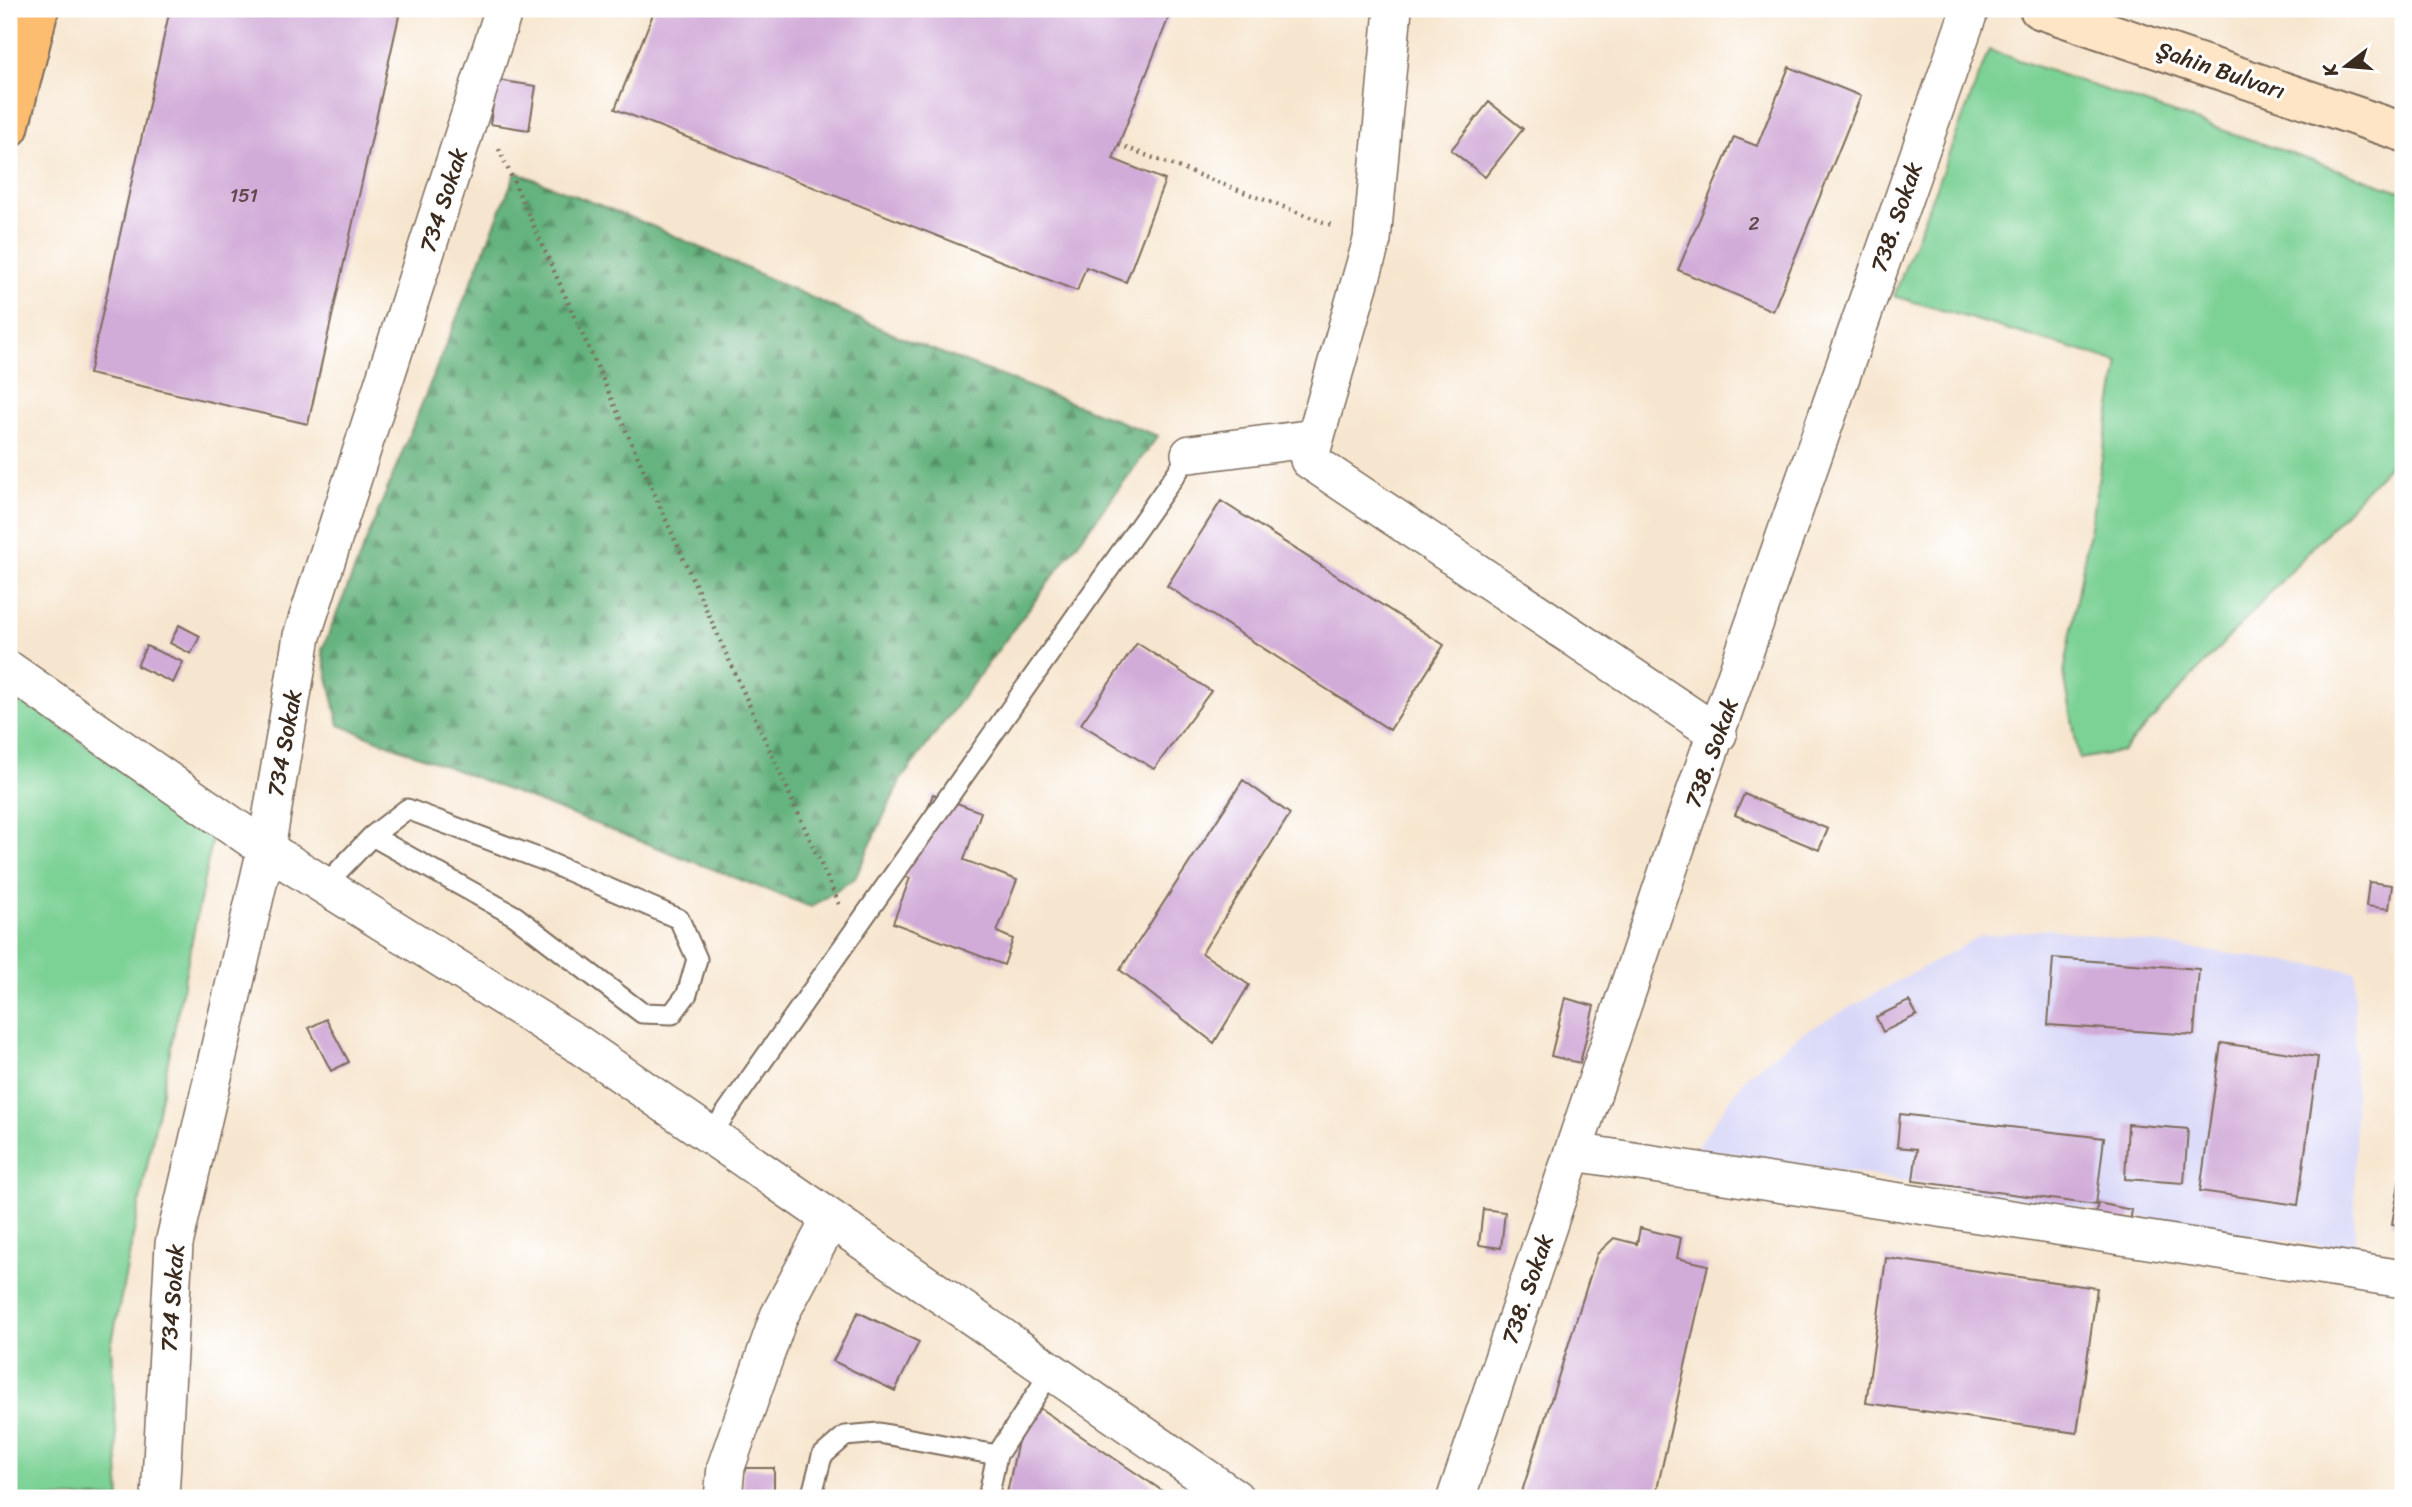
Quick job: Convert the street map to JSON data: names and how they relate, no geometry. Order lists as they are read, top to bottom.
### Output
{
  "streets": {
    "street": ["Şahin Bulvarı", "734 Sokak", "738. Sokak"]
  },
  "house_numbers": ["151", "2"],
  "north": "left"
}
